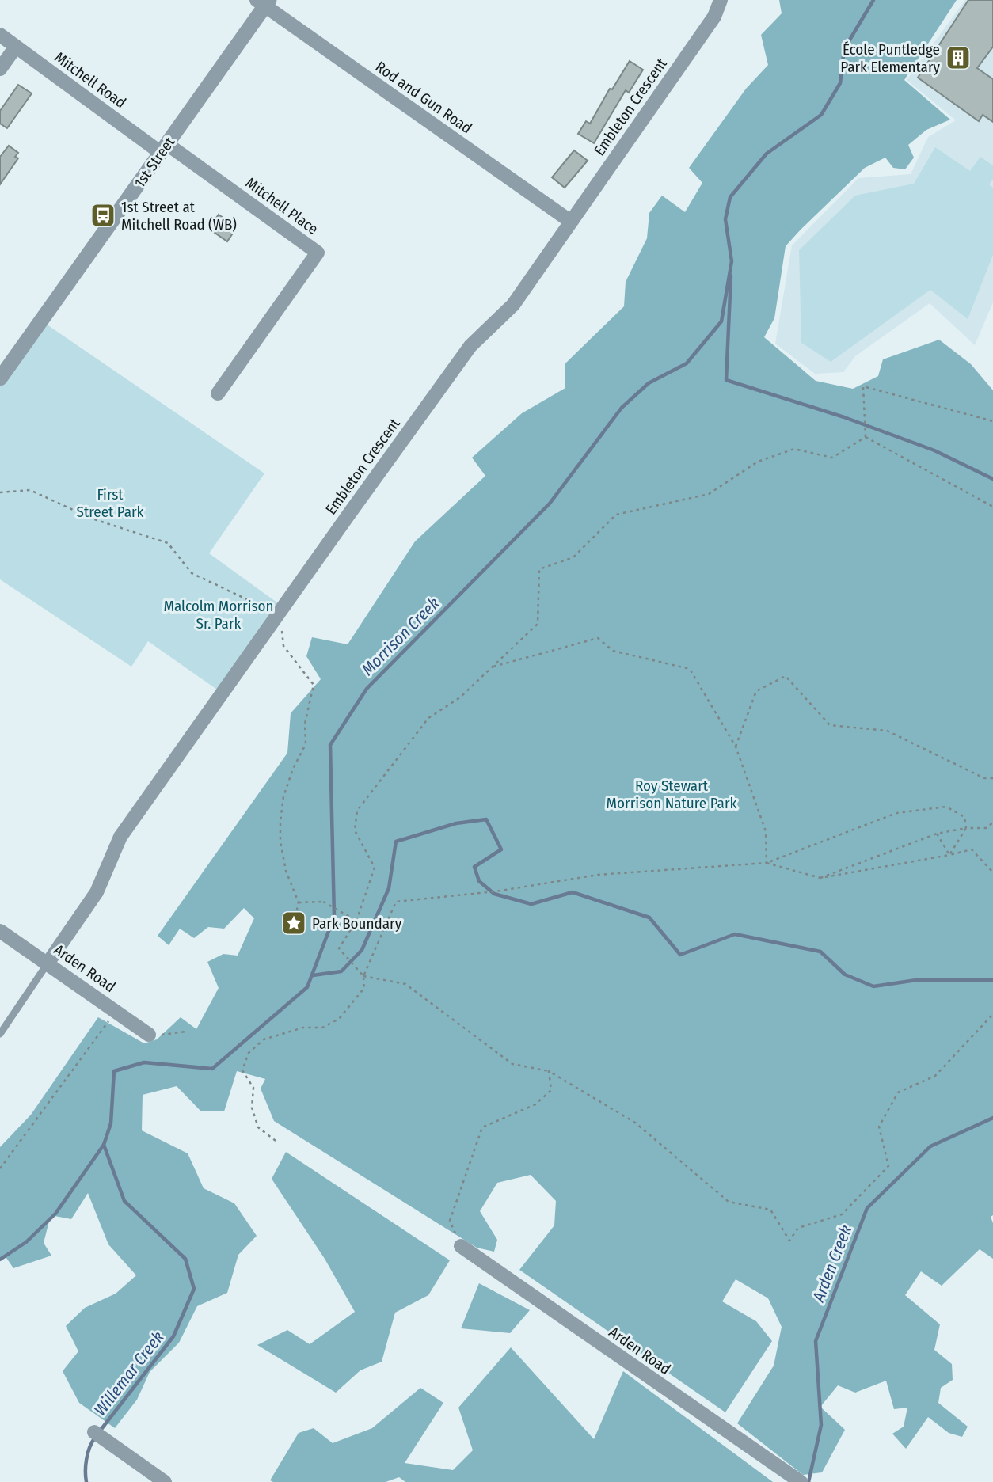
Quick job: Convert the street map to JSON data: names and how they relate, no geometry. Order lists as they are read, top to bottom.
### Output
{
  "streets": {
    "street": [
      "Mitchell Road",
      "Rod and Gun Road",
      "Embleton Crescent",
      "1st Street",
      "Mitchell Place",
      "Arden Road"
    ]
  },
  "crossings": [
    ["Mitchell Road", "1st Street"],
    ["Mitchell Road", "Mitchell Place"],
    ["Rod and Gun Road", "Embleton Crescent"],
    ["Rod and Gun Road", "1st Street"],
    ["Embleton Crescent", "Arden Road"],
    ["1st Street", "Mitchell Place"]
  ],
  "water": ["Morrison Creek", "Arden Creek", "Willemar Creek"],
  "parks": ["First Street Park", "Malcolm Morrison Sr. Park", "Roy Stewart Morrison Nature Park"],
  "places": {
    "building": ["École Puntledge Park Elementary"],
    "bus stop": ["1st Street at Mitchell Road (WB)"],
    "place": ["Park Boundary"]
  }
}
